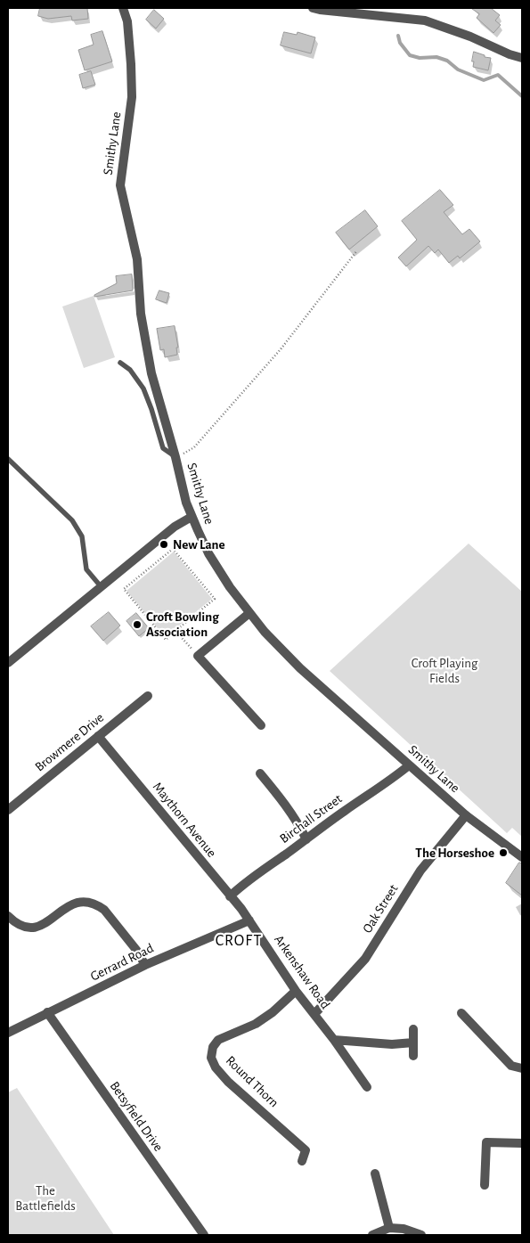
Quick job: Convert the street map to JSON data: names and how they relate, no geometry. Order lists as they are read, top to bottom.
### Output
{
  "streets": {
    "street": [
      "Smithy Lane",
      "Browmere Drive",
      "Birchall Street",
      "Maythorn Avenue",
      "Oak Street",
      "Gerrard Road",
      "Arkenshaw Road",
      "Round Thorn",
      "Betsyfield Drive"
    ]
  },
  "crossings": [
    ["Smithy Lane", "Birchall Street"],
    ["Smithy Lane", "Oak Street"],
    ["Browmere Drive", "Maythorn Avenue"],
    ["Birchall Street", "Maythorn Avenue"],
    ["Maythorn Avenue", "Gerrard Road"],
    ["Maythorn Avenue", "Arkenshaw Road"],
    ["Oak Street", "Arkenshaw Road"],
    ["Gerrard Road", "Arkenshaw Road"],
    ["Gerrard Road", "Betsyfield Drive"],
    ["Arkenshaw Road", "Round Thorn"]
  ],
  "districts": ["CROFT"],
  "parks": ["Croft Playing Fields", "The Battlefields"],
  "places": ["New Lane", "Croft Bowling Association", "The Horseshoe"]
}
